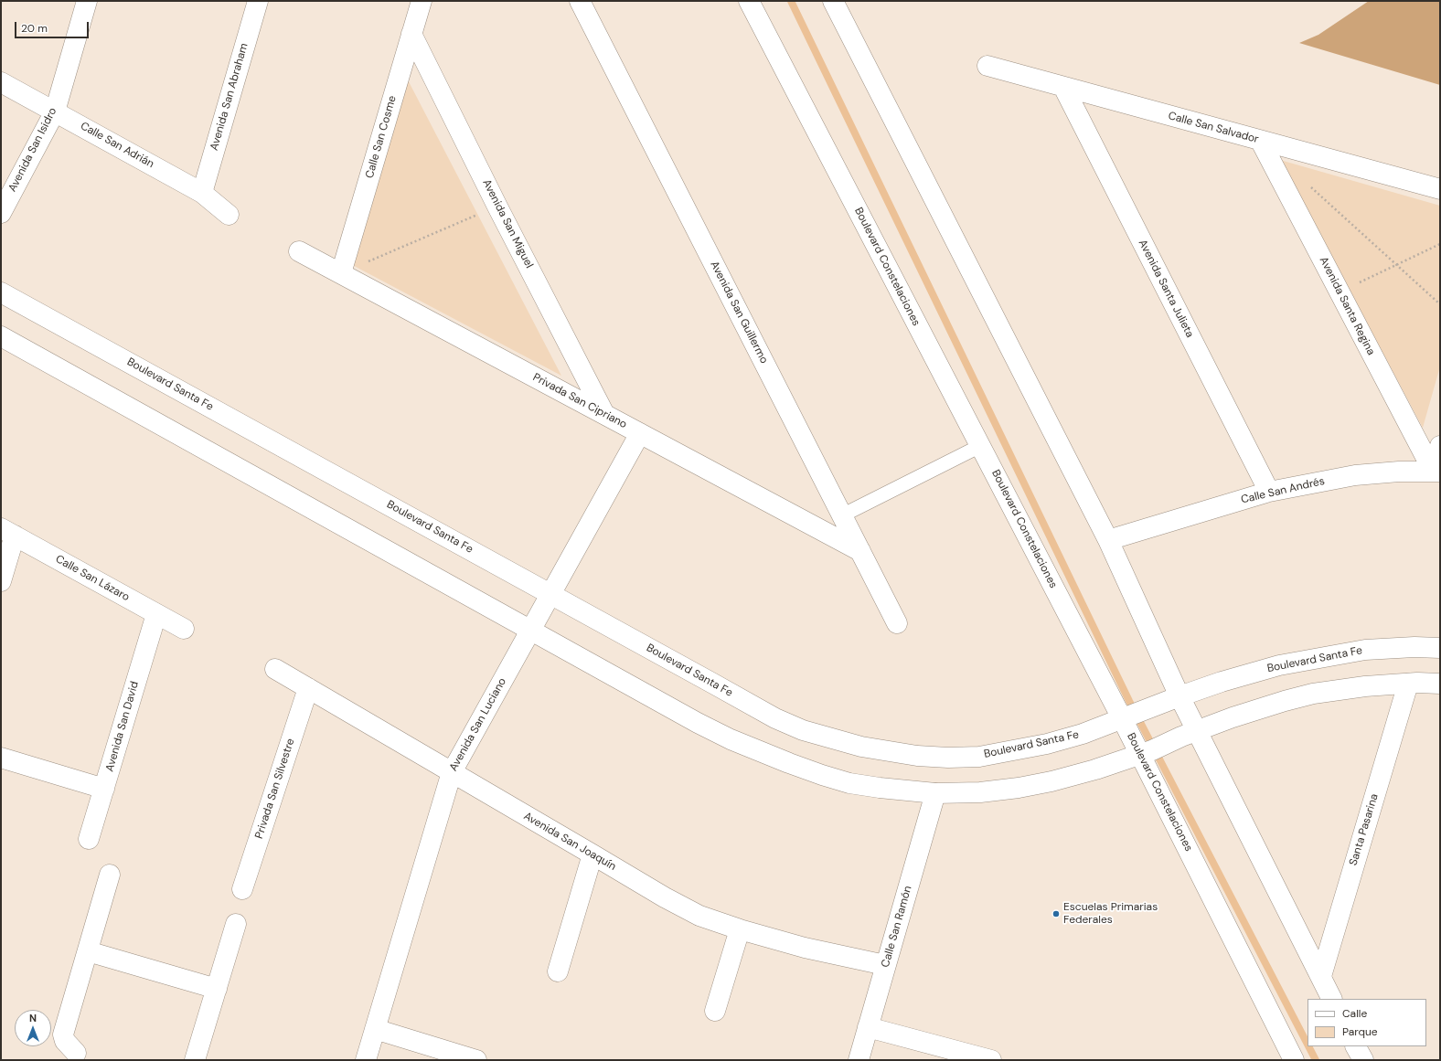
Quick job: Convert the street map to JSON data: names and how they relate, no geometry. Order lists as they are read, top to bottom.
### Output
{
  "streets": {
    "street": [
      "Avenida San Abraham",
      "Calle San Salvador",
      "Calle San Cosme",
      "Calle San Adrián",
      "Avenida San Isidro",
      "Avenida San Miguel",
      "Boulevard Constelaciones",
      "Avenida Santa Julieta",
      "Avenida Santa Regina",
      "Avenida San Guillermo",
      "Boulevard Santa Fe",
      "Privada San Cipriano",
      "Calle San Andrés",
      "Calle San Lázaro",
      "Avenida San Luciano",
      "Avenida San David",
      "Privada San Silvestre",
      "Santa Pasarina",
      "Avenida San Joaquín",
      "Calle San Ramón"
    ]
  },
  "crossings": [
    ["Avenida San Abraham", "Calle San Adrián"],
    ["Calle San Salvador", "Avenida Santa Julieta"],
    ["Calle San Salvador", "Avenida Santa Regina"],
    ["Calle San Cosme", "Avenida San Miguel"],
    ["Calle San Cosme", "Privada San Cipriano"],
    ["Calle San Adrián", "Avenida San Isidro"],
    ["Avenida San Miguel", "Privada San Cipriano"],
    ["Boulevard Constelaciones", "Boulevard Santa Fe"],
    ["Avenida Santa Julieta", "Calle San Andrés"],
    ["Avenida Santa Regina", "Calle San Andrés"],
    ["Avenida San Guillermo", "Privada San Cipriano"],
    ["Boulevard Santa Fe", "Avenida San Luciano"],
    ["Privada San Cipriano", "Avenida San Luciano"],
    ["Calle San Lázaro", "Avenida San David"],
    ["Avenida San Luciano", "Avenida San Joaquín"],
    ["Privada San Silvestre", "Avenida San Joaquín"],
    ["Avenida San Joaquín", "Calle San Ramón"]
  ],
  "places": ["Escuelas Primarias Federales"],
  "legend": ["Calle", "Parque"],
  "scale_bar": "20 m",
  "north": "top"
}
